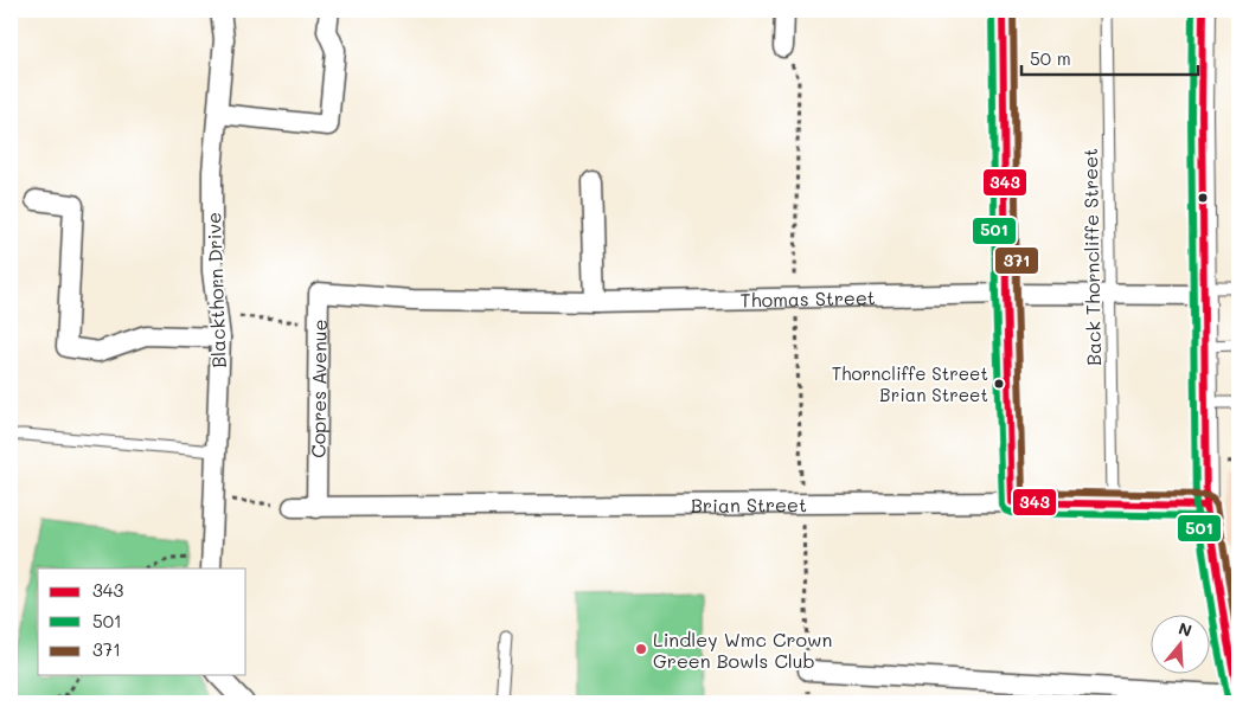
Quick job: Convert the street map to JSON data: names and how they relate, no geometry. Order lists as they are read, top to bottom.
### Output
{
  "streets": {
    "street": [
      "Blackthorn Drive",
      "Thomas Street",
      "Copres Avenue",
      "Brian Street"
    ],
    "lane": ["Back Thorncliffe Street"]
  },
  "crossings": [
    ["Back Thorncliffe Street", "Thomas Street"],
    ["Back Thorncliffe Street", "Brian Street"],
    ["Thomas Street", "Copres Avenue"],
    ["Copres Avenue", "Brian Street"]
  ],
  "places": ["Thorncliffe Street Brian Street", "Lindley Wmc Crown Green Bowls Club"],
  "lines": ["transit line 343", "transit line 501", "transit line 371"],
  "legend": ["343", "501", "371"],
  "scale_bar": "50 m",
  "north": "top"
}
